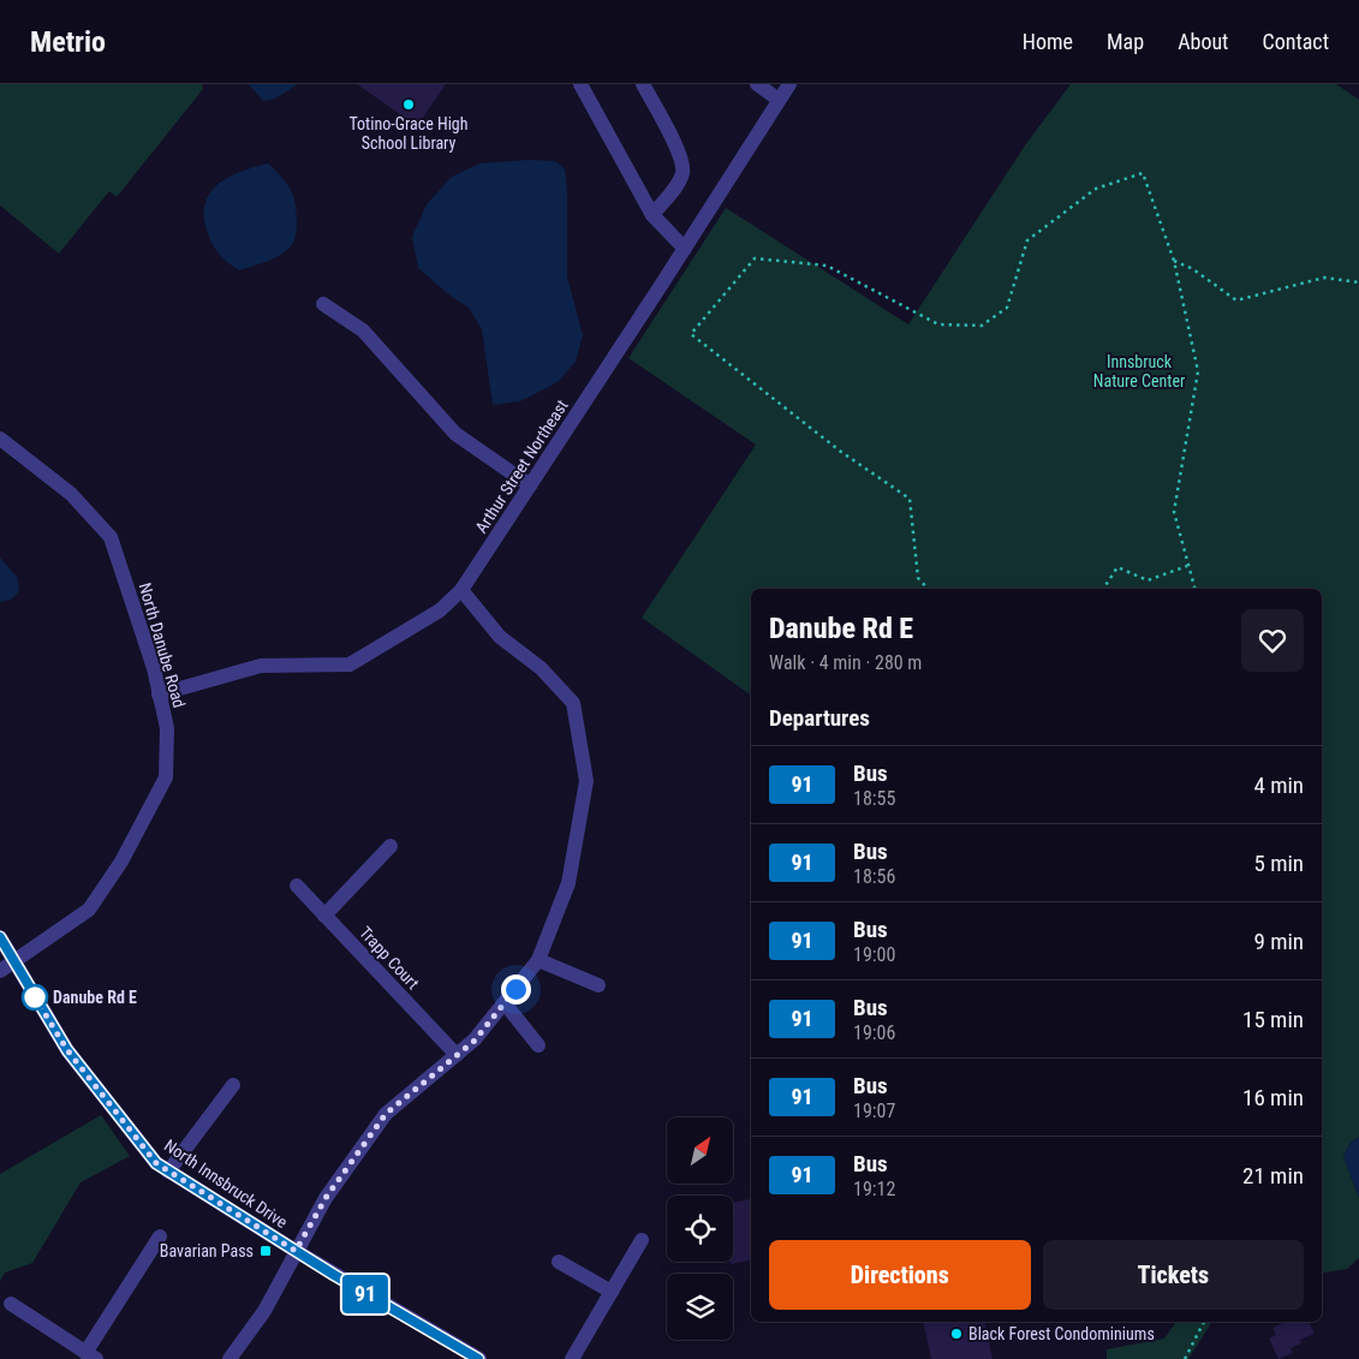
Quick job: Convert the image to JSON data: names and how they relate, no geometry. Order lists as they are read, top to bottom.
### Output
{
  "streets": {
    "street": [
      "Arthur Street Northeast",
      "North Danube Road",
      "Trapp Court",
      "North Innsbruck Drive"
    ]
  },
  "crossings": [
    ["Arthur Street Northeast", "North Danube Road"],
    ["North Danube Road", "North Innsbruck Drive"]
  ],
  "parks": ["Innsbruck Nature Center"],
  "places": {
    "other": ["Totino-Grace High School Library", "Danube Rd E", "Black Forest Condominiums"],
    "transit": ["Bavarian Pass"]
  },
  "lines": ["bus line 91"],
  "north": "top right",
  "page": {
    "header": "Metrio",
    "nav": [
      "Home",
      "Map",
      "About",
      "Contact"
    ],
    "on_map": "91",
    "heading": [
      ["Danube Rd E", "Walk · 4 min · 280 m"],
      "Departures"
    ],
    "list": [
      {
        "mark": "91",
        "name": "Bus",
        "note": "18:55",
        "value": "4 min"
      },
      {
        "mark": "91",
        "name": "Bus",
        "note": "18:56",
        "value": "5 min"
      },
      {
        "mark": "91",
        "name": "Bus",
        "note": "19:00",
        "value": "9 min"
      },
      {
        "mark": "91",
        "name": "Bus",
        "note": "19:06",
        "value": "15 min"
      },
      {
        "mark": "91",
        "name": "Bus",
        "note": "19:07",
        "value": "16 min"
      },
      {
        "mark": "91",
        "name": "Bus",
        "note": "19:12",
        "value": "21 min"
      }
    ],
    "buttons": ["Directions", "Tickets"]
  }
}
